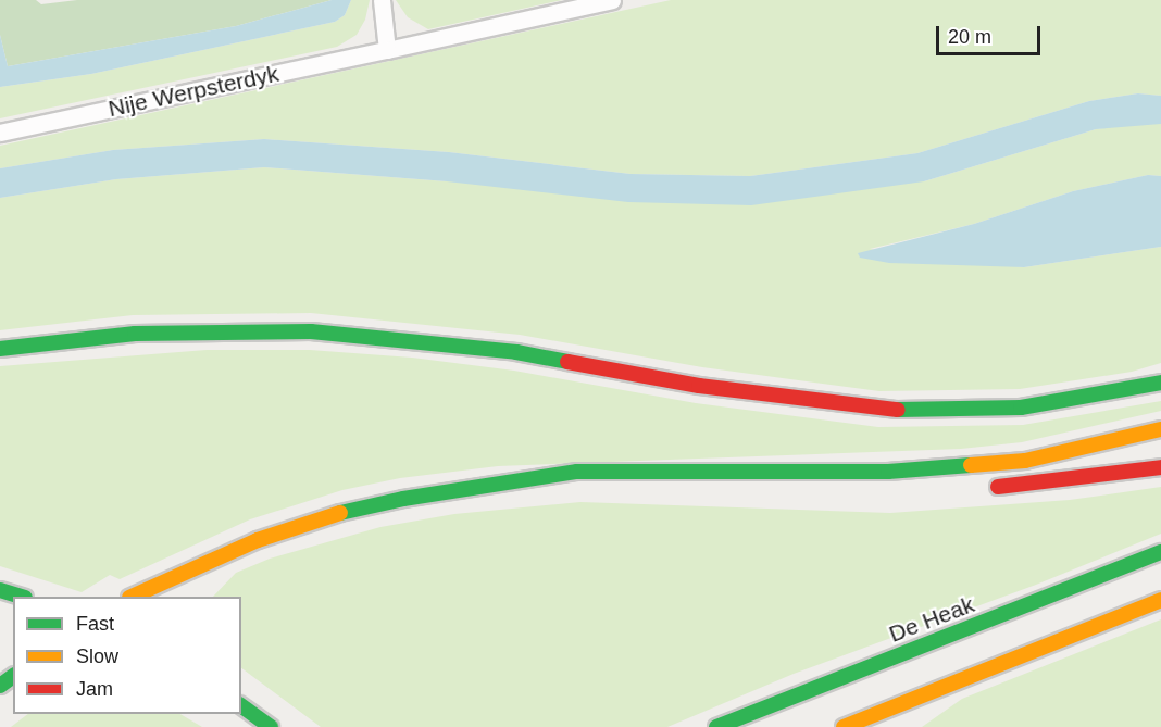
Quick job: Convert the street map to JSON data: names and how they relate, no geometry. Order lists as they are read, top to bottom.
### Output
{
  "streets": {
    "highway": ["De Heak"],
    "lane": ["Nije Werpsterdyk"]
  },
  "legend": ["Fast", "Slow", "Jam"],
  "scale_bar": "20 m"
}
